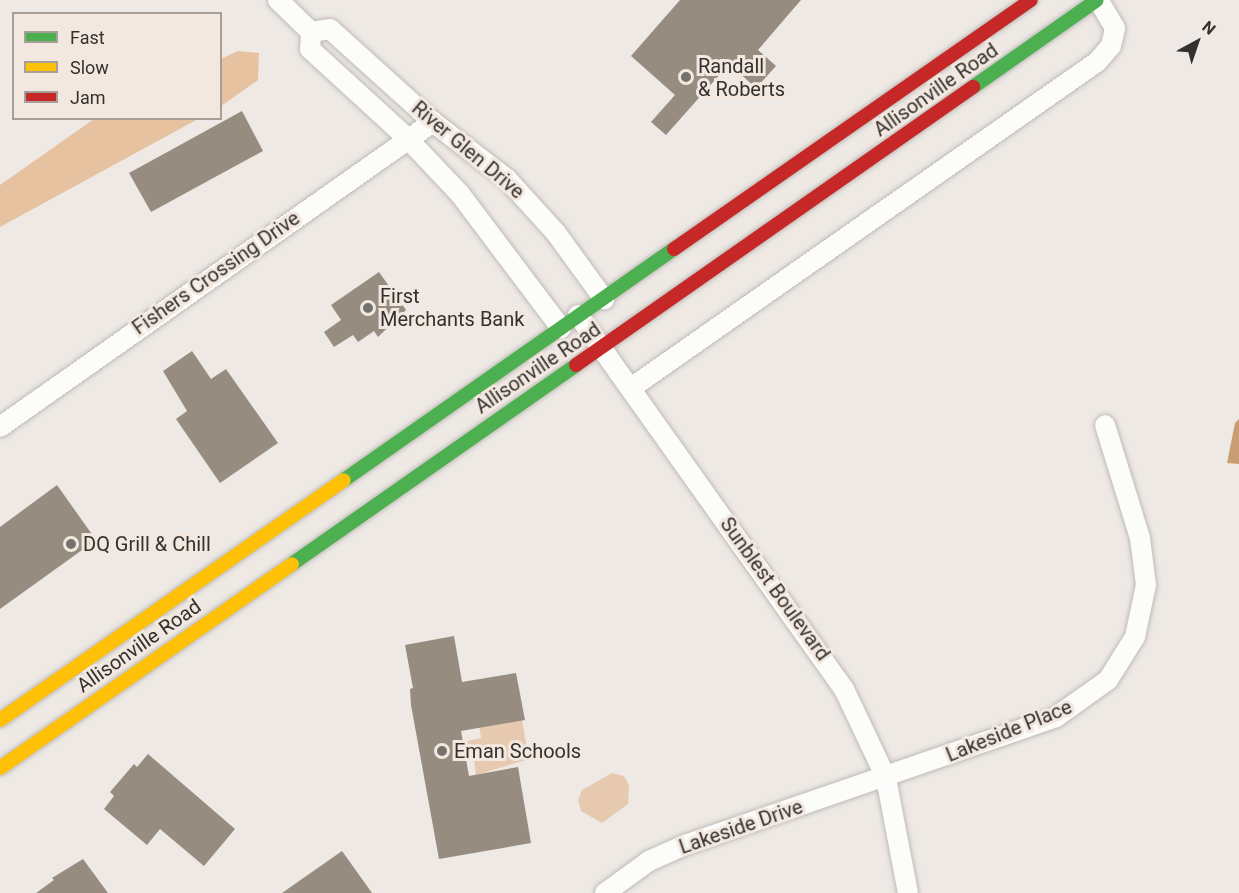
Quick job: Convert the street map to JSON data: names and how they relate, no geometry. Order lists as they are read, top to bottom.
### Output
{
  "streets": {
    "main road": ["Allisonville Road"],
    "street": [
      "River Glen Drive",
      "Fishers Crossing Drive",
      "Sunblest Boulevard",
      "Lakeside Place",
      "Lakeside Drive"
    ]
  },
  "crossings": [
    ["Allisonville Road", "River Glen Drive"],
    ["Allisonville Road", "Sunblest Boulevard"],
    ["River Glen Drive", "Fishers Crossing Drive"],
    ["Sunblest Boulevard", "Lakeside Place"],
    ["Sunblest Boulevard", "Lakeside Drive"],
    ["Lakeside Place", "Lakeside Drive"]
  ],
  "places": [
    "Randall & Roberts",
    "First Merchants Bank",
    "DQ Grill & Chill",
    "Eman Schools"
  ],
  "legend": ["Fast", "Slow", "Jam"],
  "north": "top right"
}
